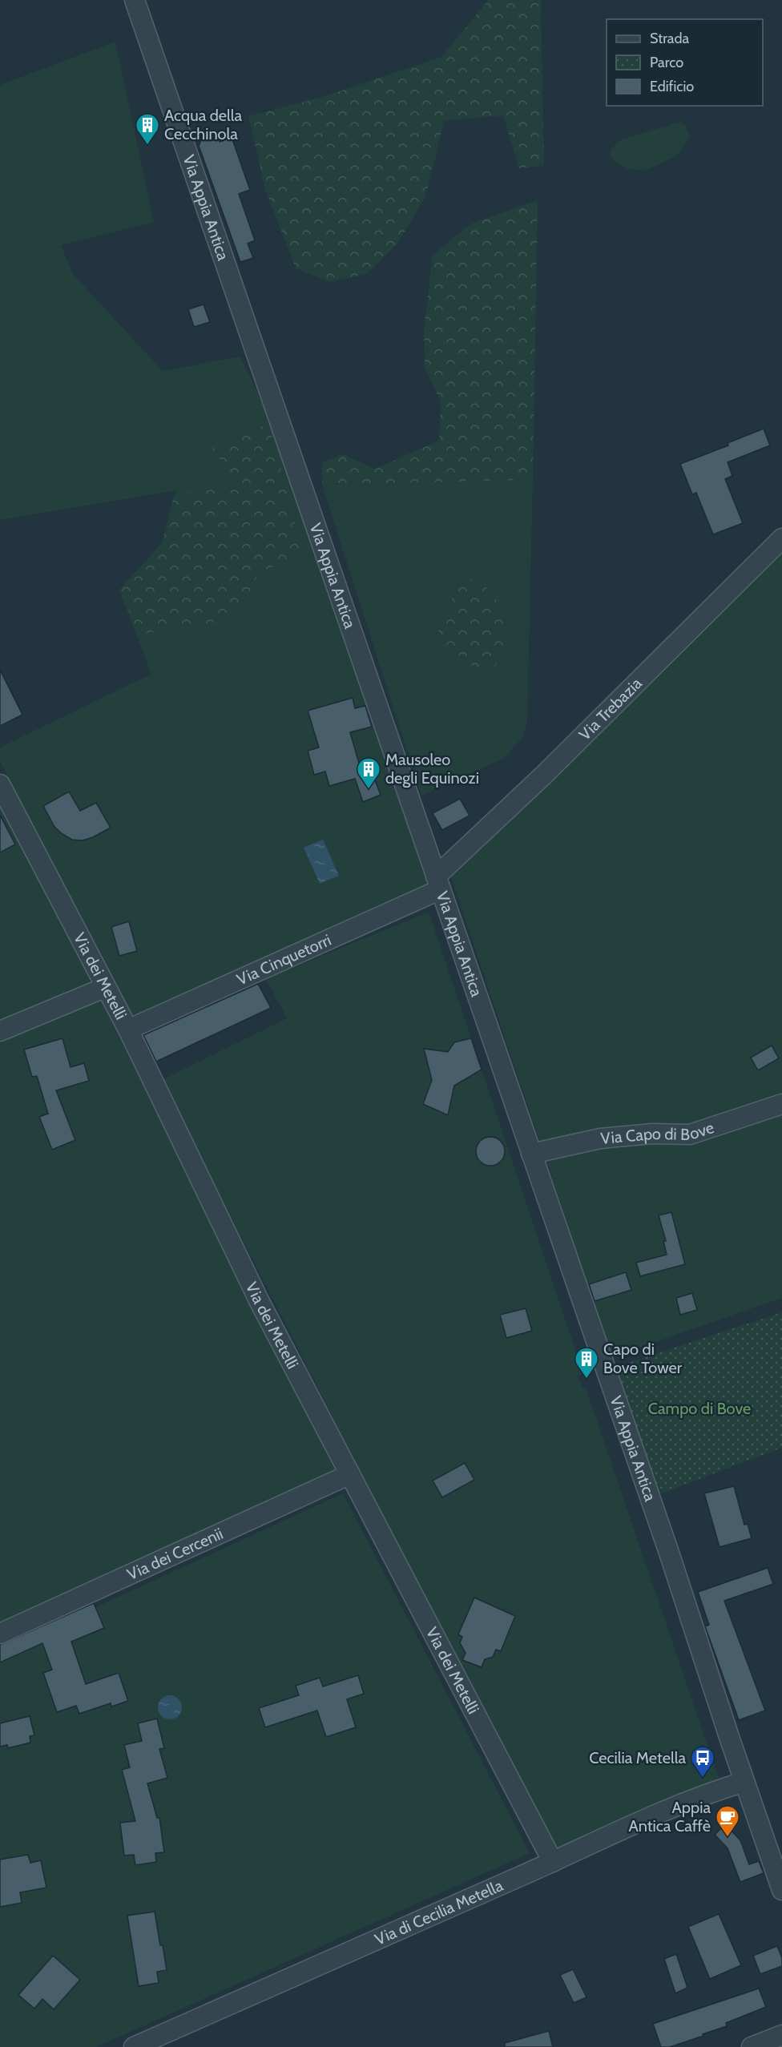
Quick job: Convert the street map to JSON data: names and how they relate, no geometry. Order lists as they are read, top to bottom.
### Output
{
  "streets": {
    "street": [
      "Via Appia Antica",
      "Via Trebazia",
      "Via Cinquetorri",
      "Via dei Metelli",
      "Via Capo di Bove",
      "Via dei Cercenii",
      "Via di Cecilia Metella"
    ]
  },
  "crossings": [
    ["Via Appia Antica", "Via Trebazia"],
    ["Via Appia Antica", "Via Cinquetorri"],
    ["Via Appia Antica", "Via Capo di Bove"],
    ["Via Appia Antica", "Via di Cecilia Metella"],
    ["Via Trebazia", "Via Cinquetorri"],
    ["Via Cinquetorri", "Via dei Metelli"],
    ["Via dei Metelli", "Via dei Cercenii"],
    ["Via dei Metelli", "Via di Cecilia Metella"]
  ],
  "parks": ["Campo di Bove"],
  "places": {
    "building": ["Acqua della Cecchinola", "Mausoleo degli Equinozi", "Capo di Bove Tower"],
    "bus stop": ["Cecilia Metella"],
    "cafe": ["Appia Antica Caffè"]
  },
  "legend": ["Strada", "Parco", "Edificio"]
}
